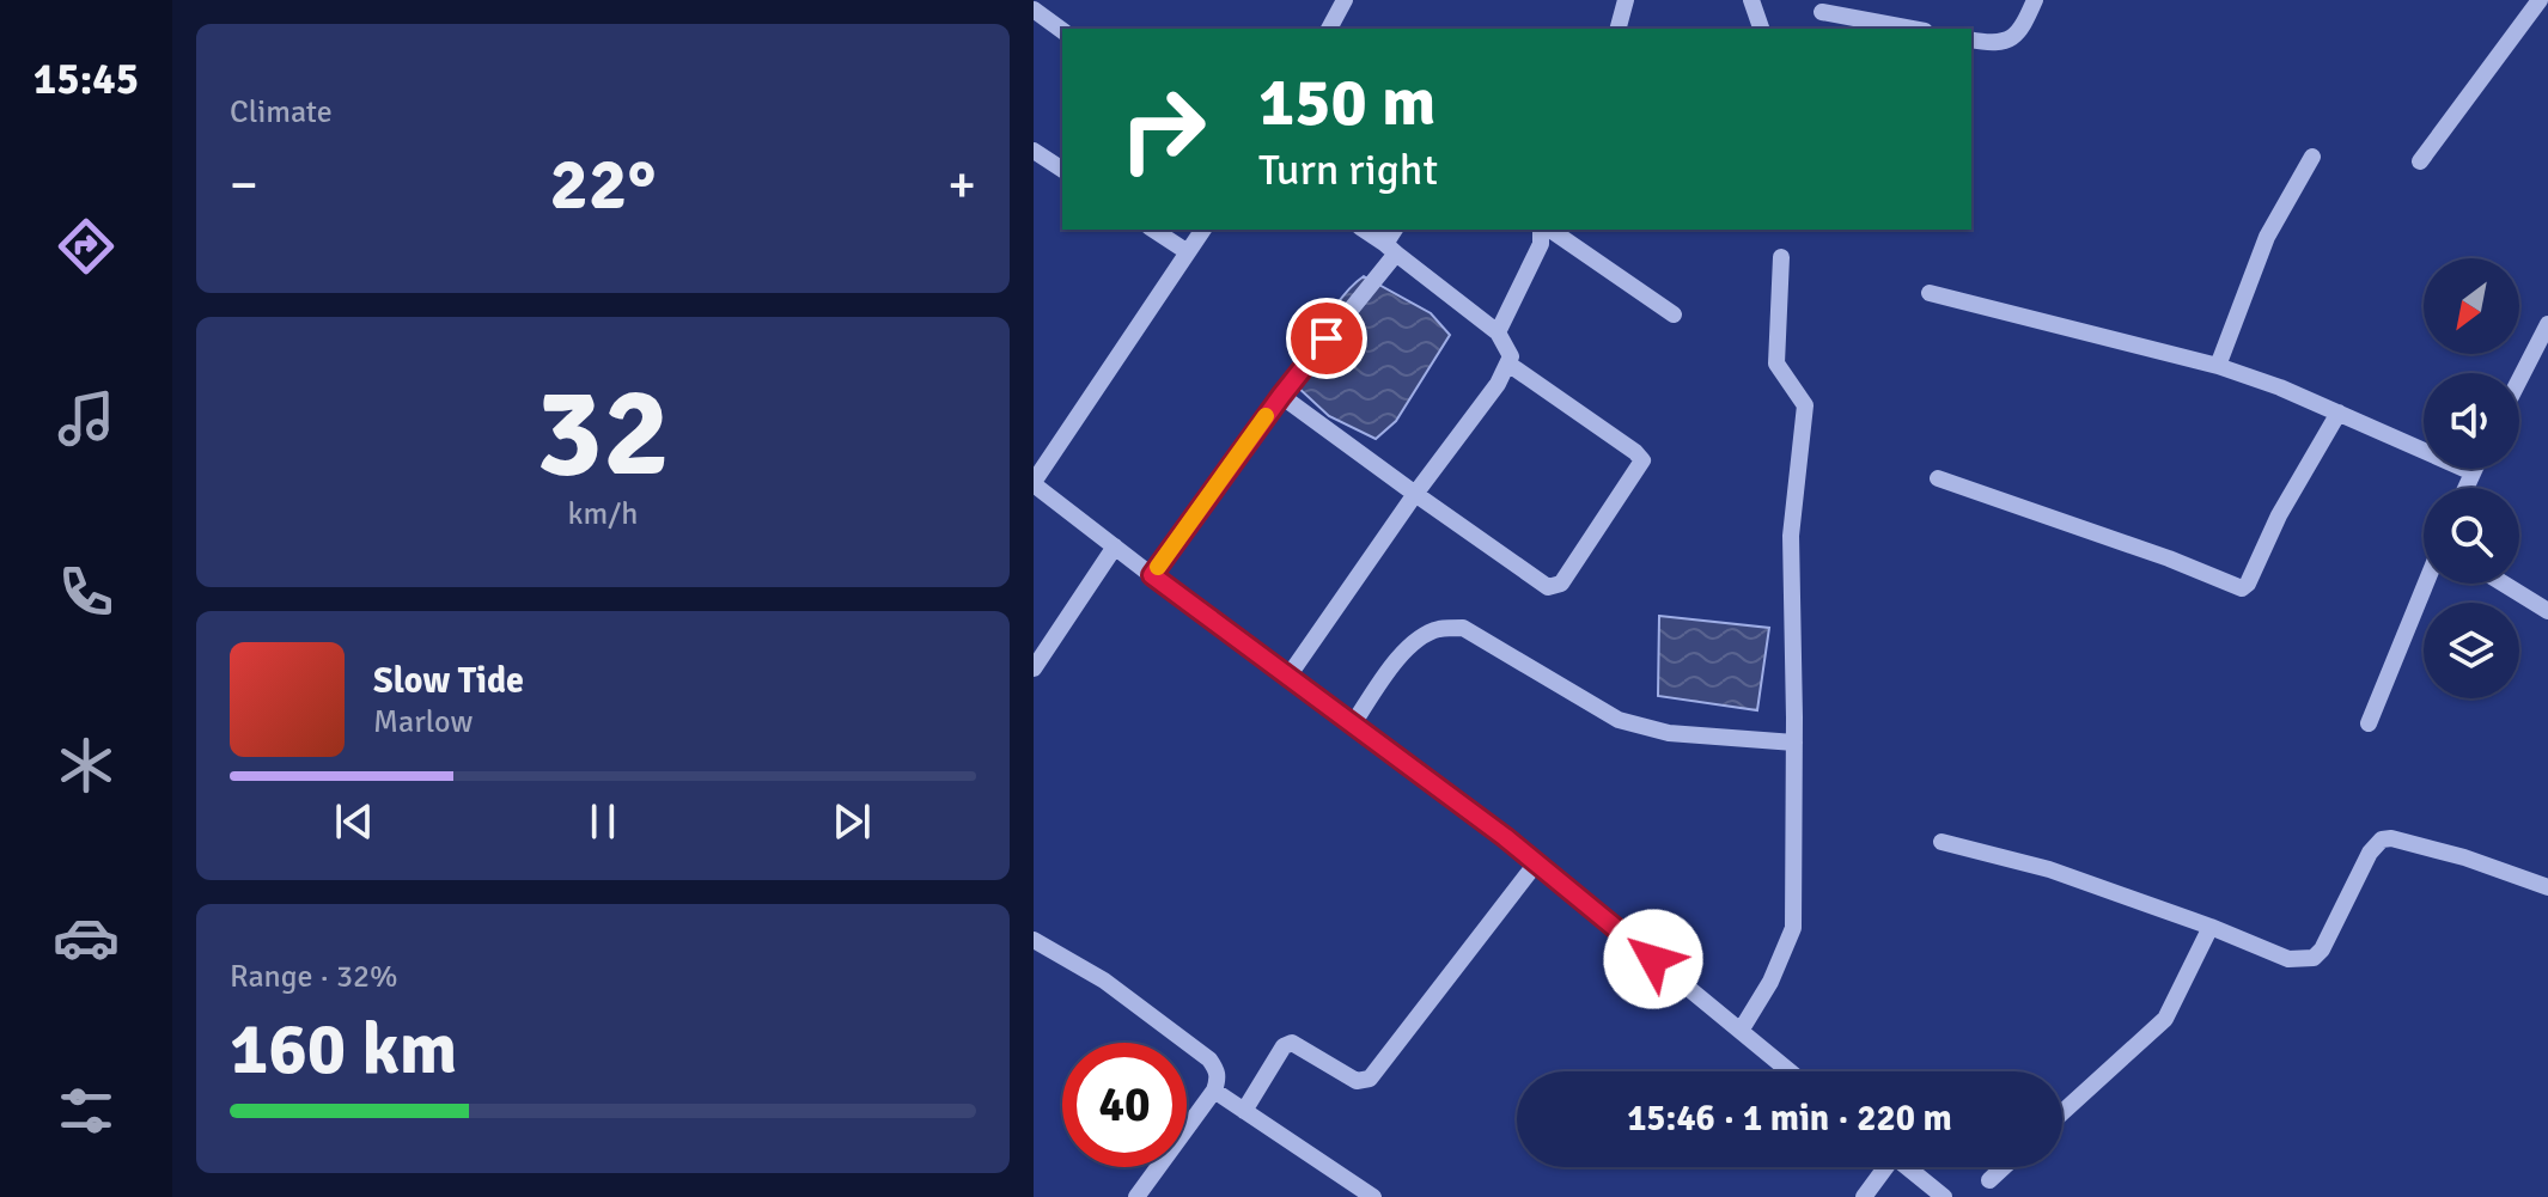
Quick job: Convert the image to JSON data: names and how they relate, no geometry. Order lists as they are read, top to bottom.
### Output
{
  "north": "bottom left",
  "page": {
    "tabs": "15:45",
    "tile": [
      "Climate",
      ["32", "km/h"],
      ["Range · 32%", "160 km"]
    ],
    "turn": ["150 m", "Turn right"],
    "heat": ["−", "22°", "+"],
    "song": ["Slow Tide", "Marlow"],
    "limit": "40",
    "trip": "15:46 · 1 min · 220 m"
  }
}
